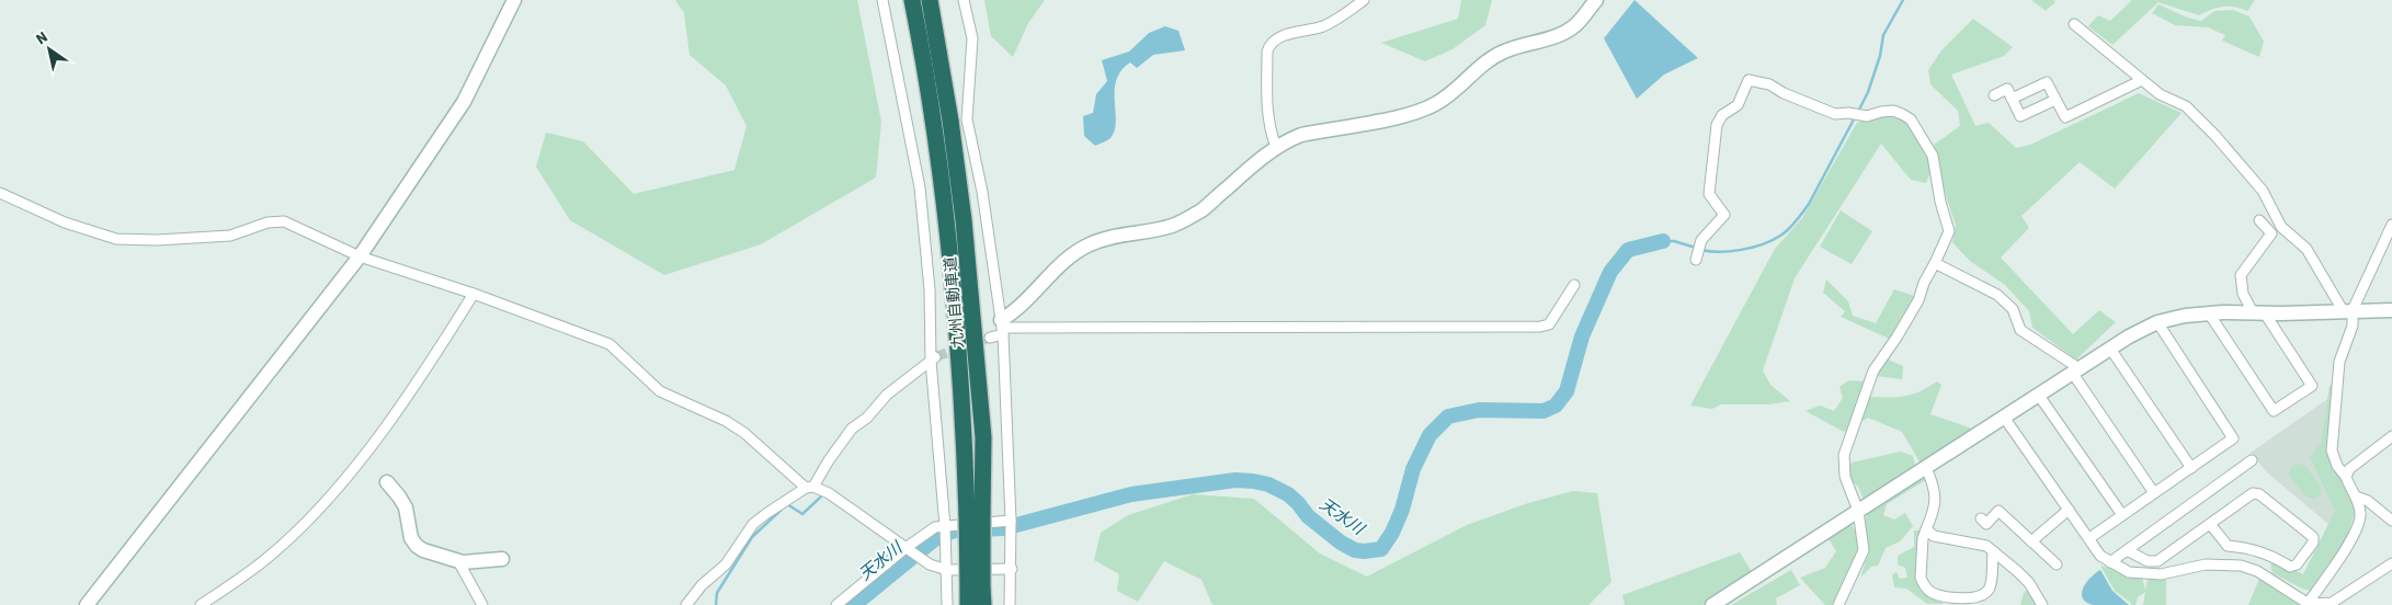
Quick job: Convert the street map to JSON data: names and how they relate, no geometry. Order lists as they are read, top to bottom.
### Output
{
  "streets": {
    "highway": ["九州自動車道"]
  },
  "water": ["天水川"],
  "north": "top left"
}
